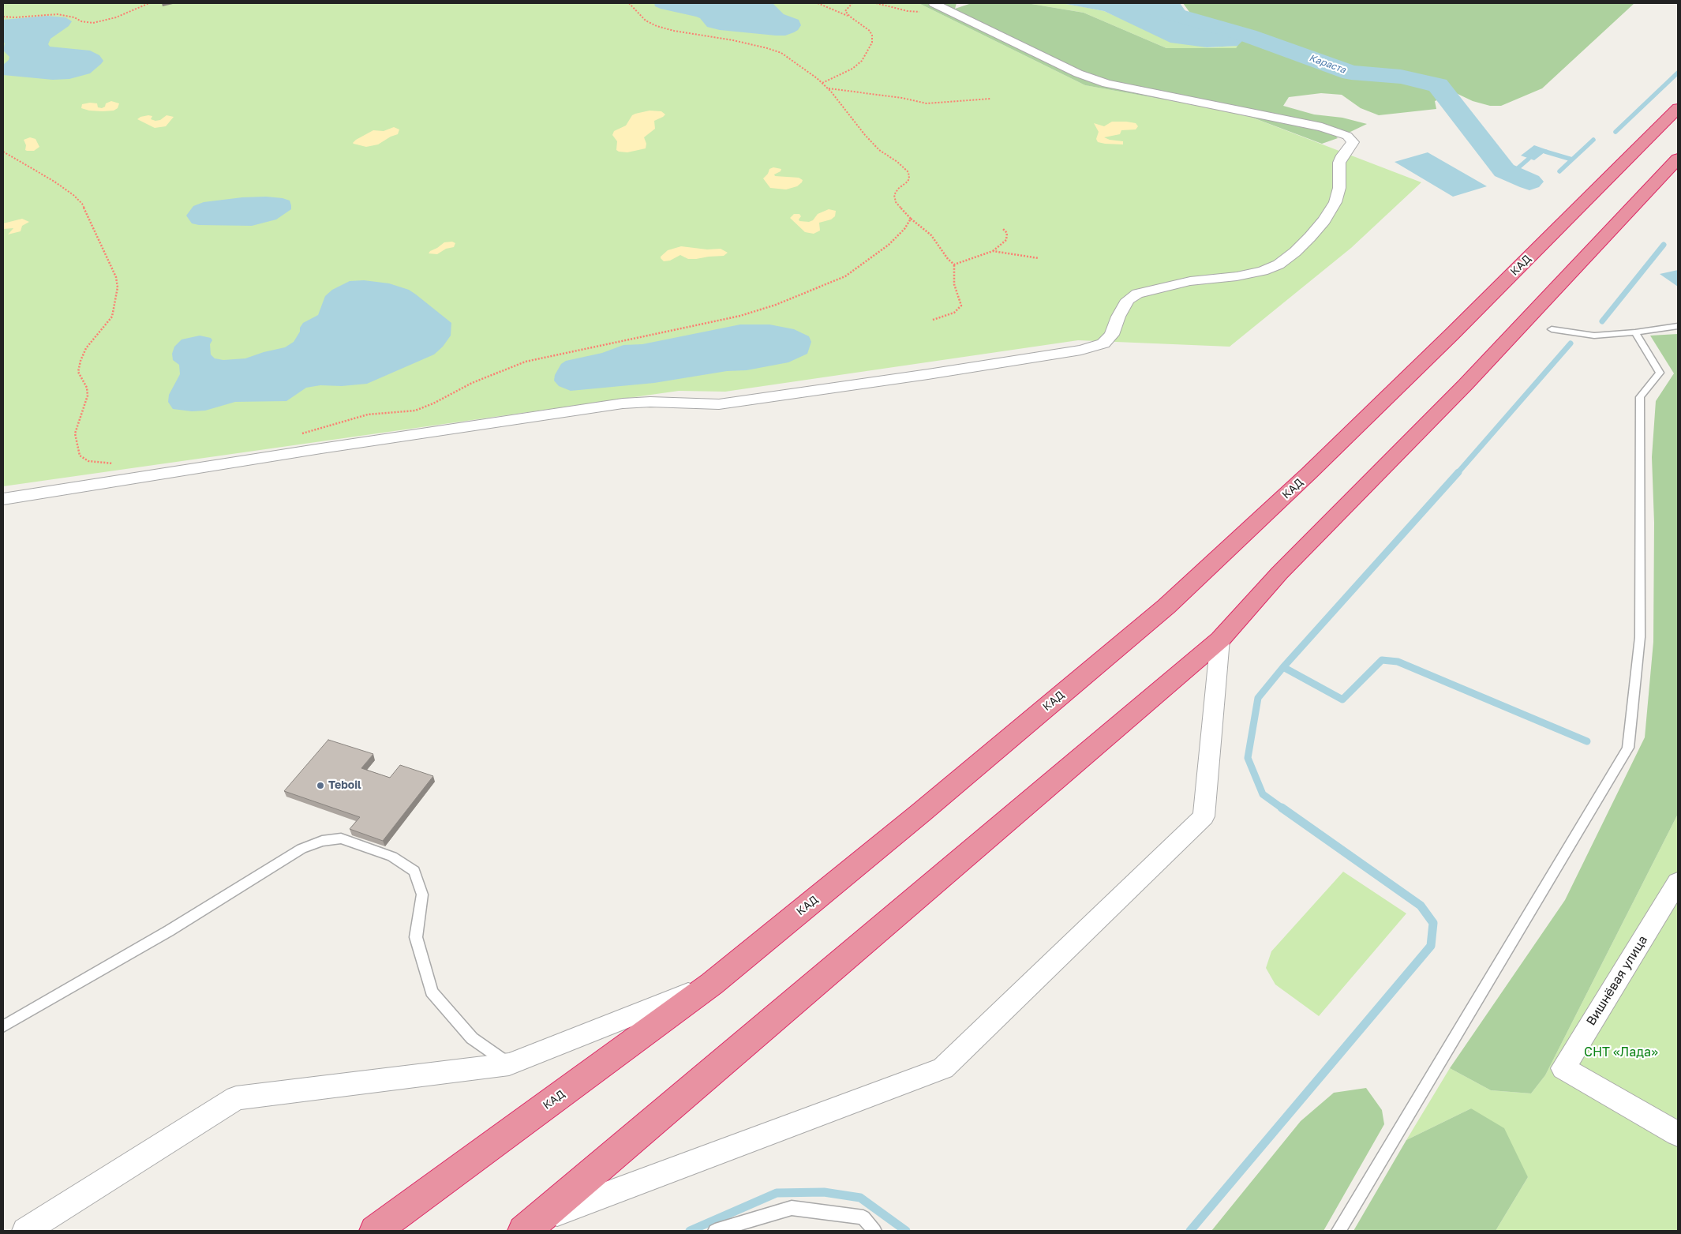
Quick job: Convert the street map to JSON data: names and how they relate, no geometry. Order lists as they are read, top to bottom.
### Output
{
  "streets": {
    "highway": ["КАД"],
    "street": ["Вишнёвая улица"]
  },
  "water": ["Караста"],
  "parks": ["СНТ «Лада»"],
  "places": ["Teboil"]
}
